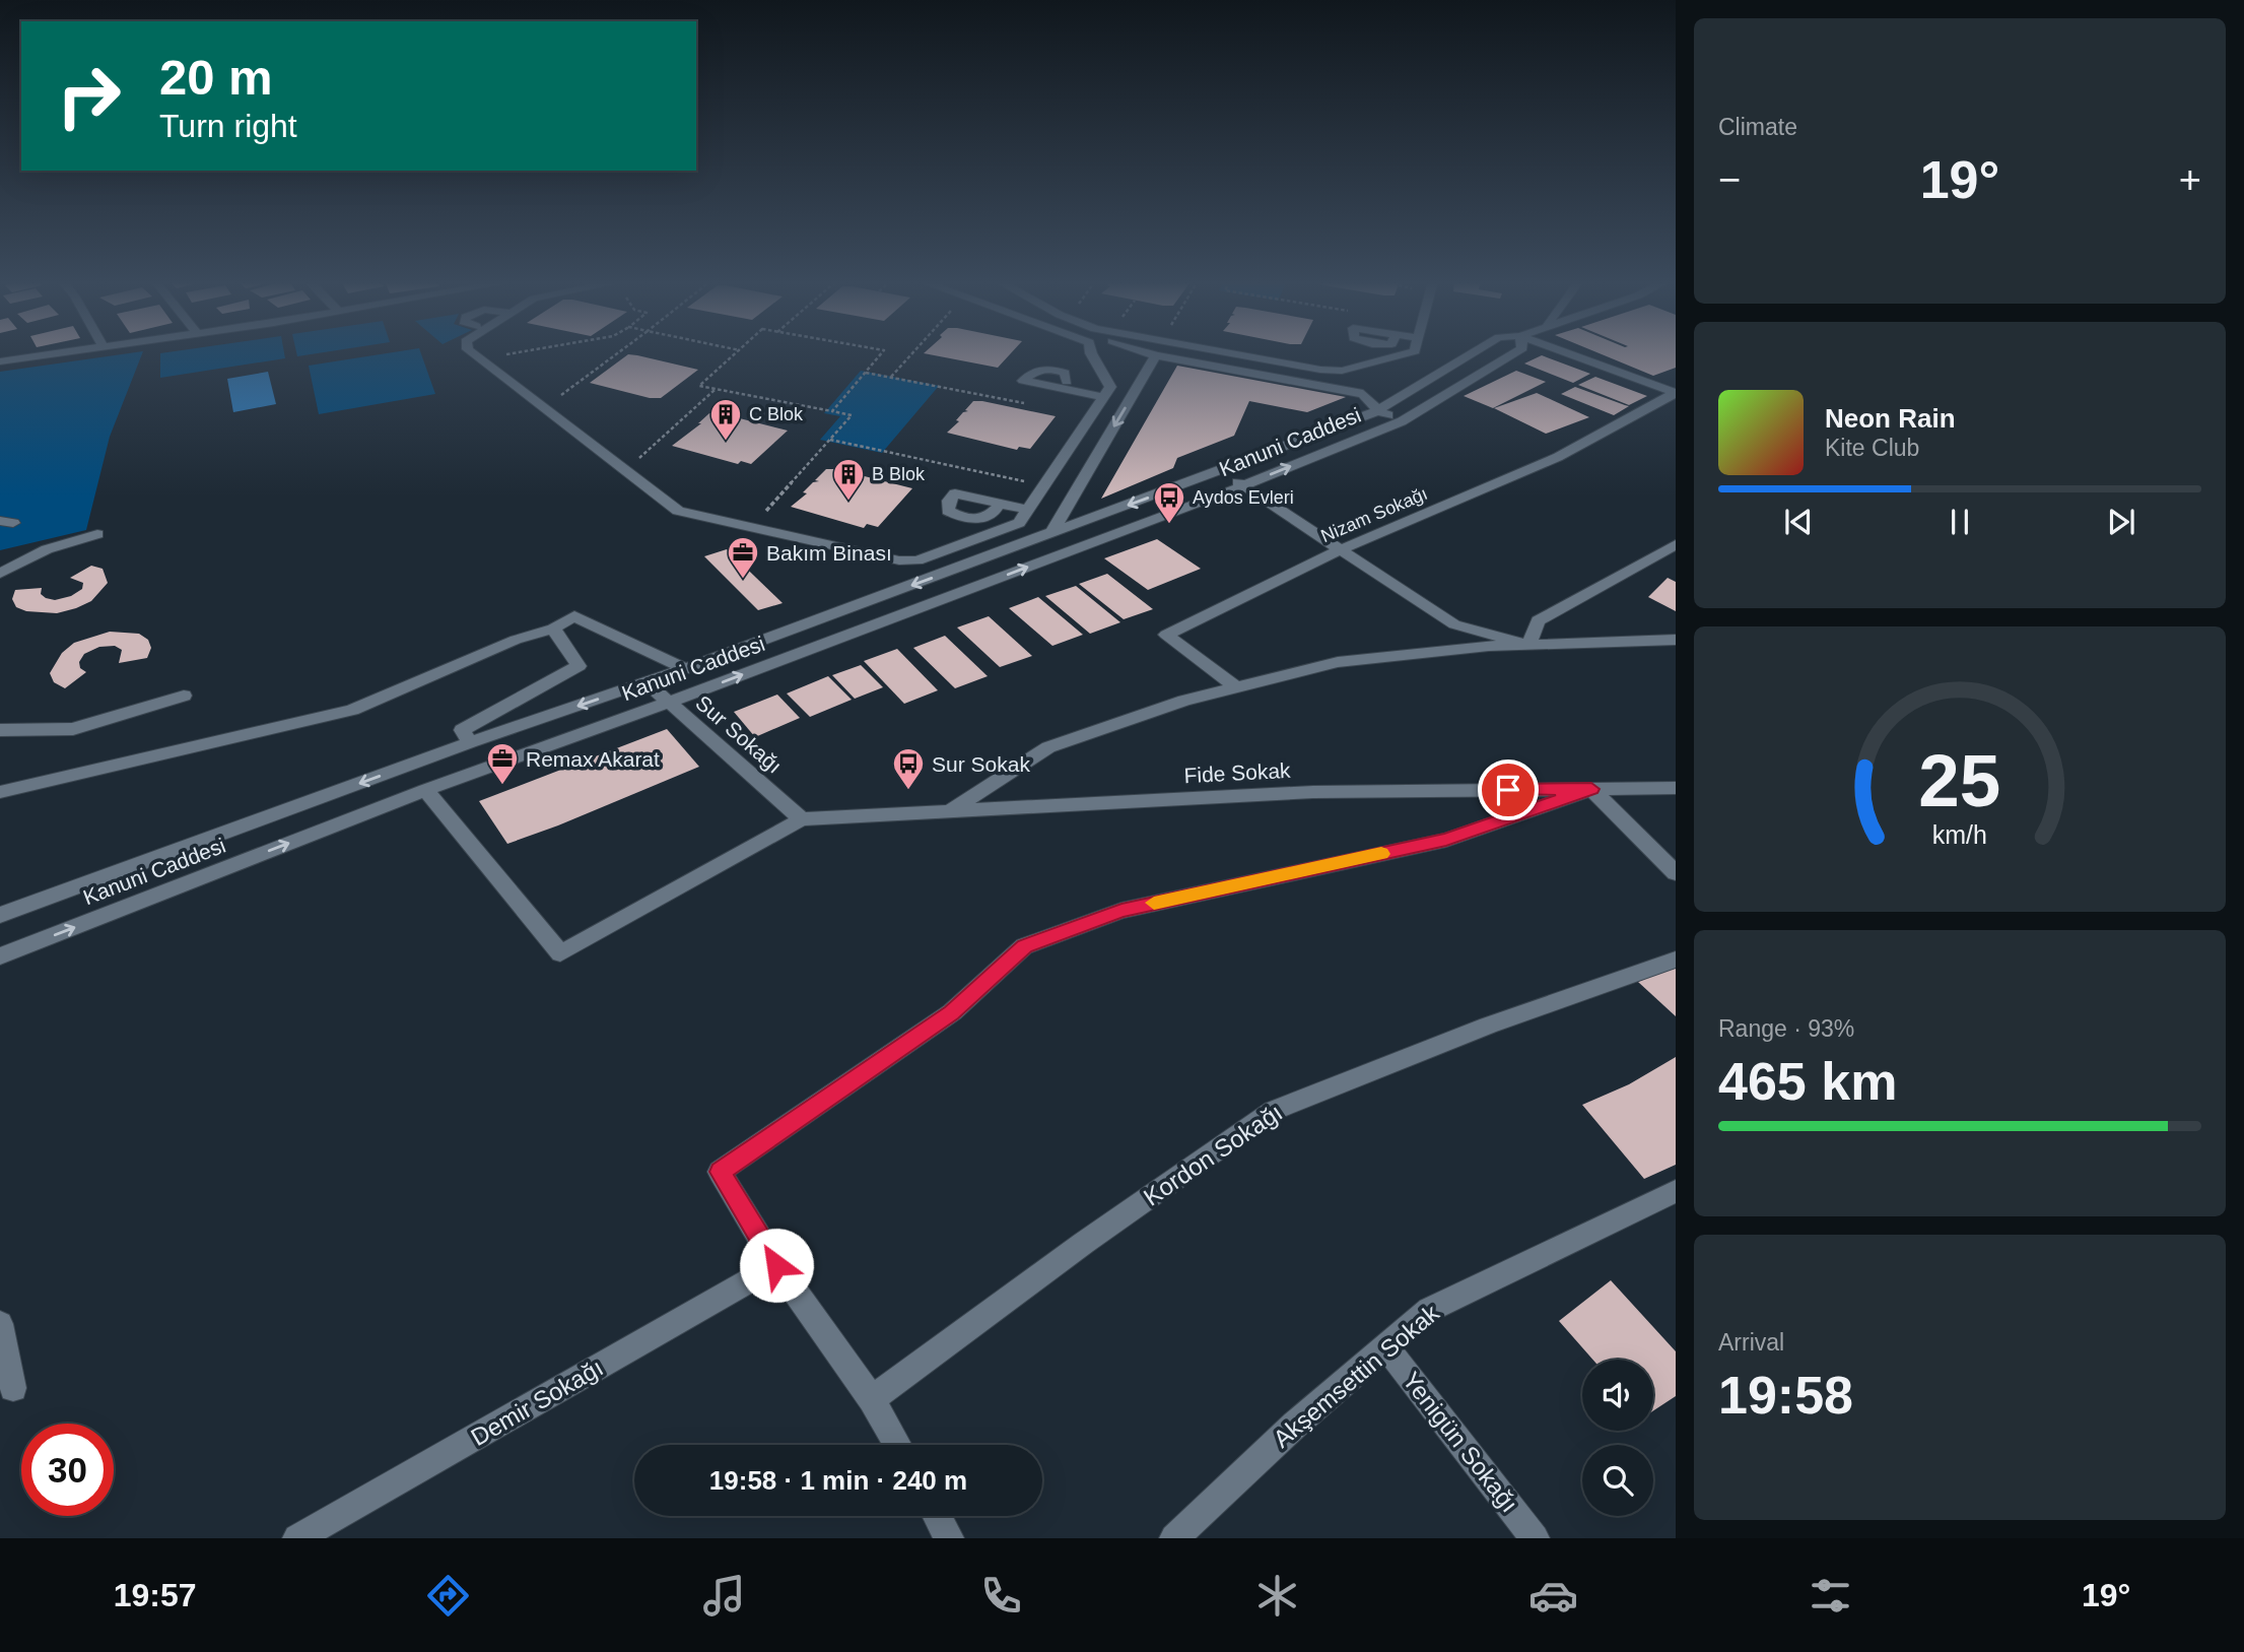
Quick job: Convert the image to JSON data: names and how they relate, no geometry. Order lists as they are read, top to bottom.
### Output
{
  "streets": {
    "street": [
      "Kanuni Caddesi",
      "Nizam Sokağı",
      "Sur Sokağı",
      "Fide Sokak",
      "Kordon Sokağı",
      "Akşemsettin Sokak",
      "Demir Sokağı",
      "Yenigün Sokağı"
    ]
  },
  "crossings": [
    ["Kanuni Caddesi", "Sur Sokağı"],
    ["Sur Sokağı", "Fide Sokak"],
    ["Akşemsettin Sokak", "Yenigün Sokağı"]
  ],
  "places": {
    "building": ["C Blok", "B Blok"],
    "bus stop": ["Aydos Evleri", "Sur Sokak"],
    "office": ["Bakım Binası", "Remax Akarat"]
  },
  "page": {
    "tile": [
      "Climate",
      ["Range · 93%", "465 km"],
      ["Arrival", "19:58"]
    ],
    "turn": ["20 m", "Turn right"],
    "heat": ["−", "19°", "+"],
    "song": ["Neon Rain", "Kite Club"],
    "limit": "30",
    "trip": "19:58 · 1 min · 240 m",
    "tabs": ["19:57", "19°"],
    "gauge": ["25", "km/h"]
  }
}
